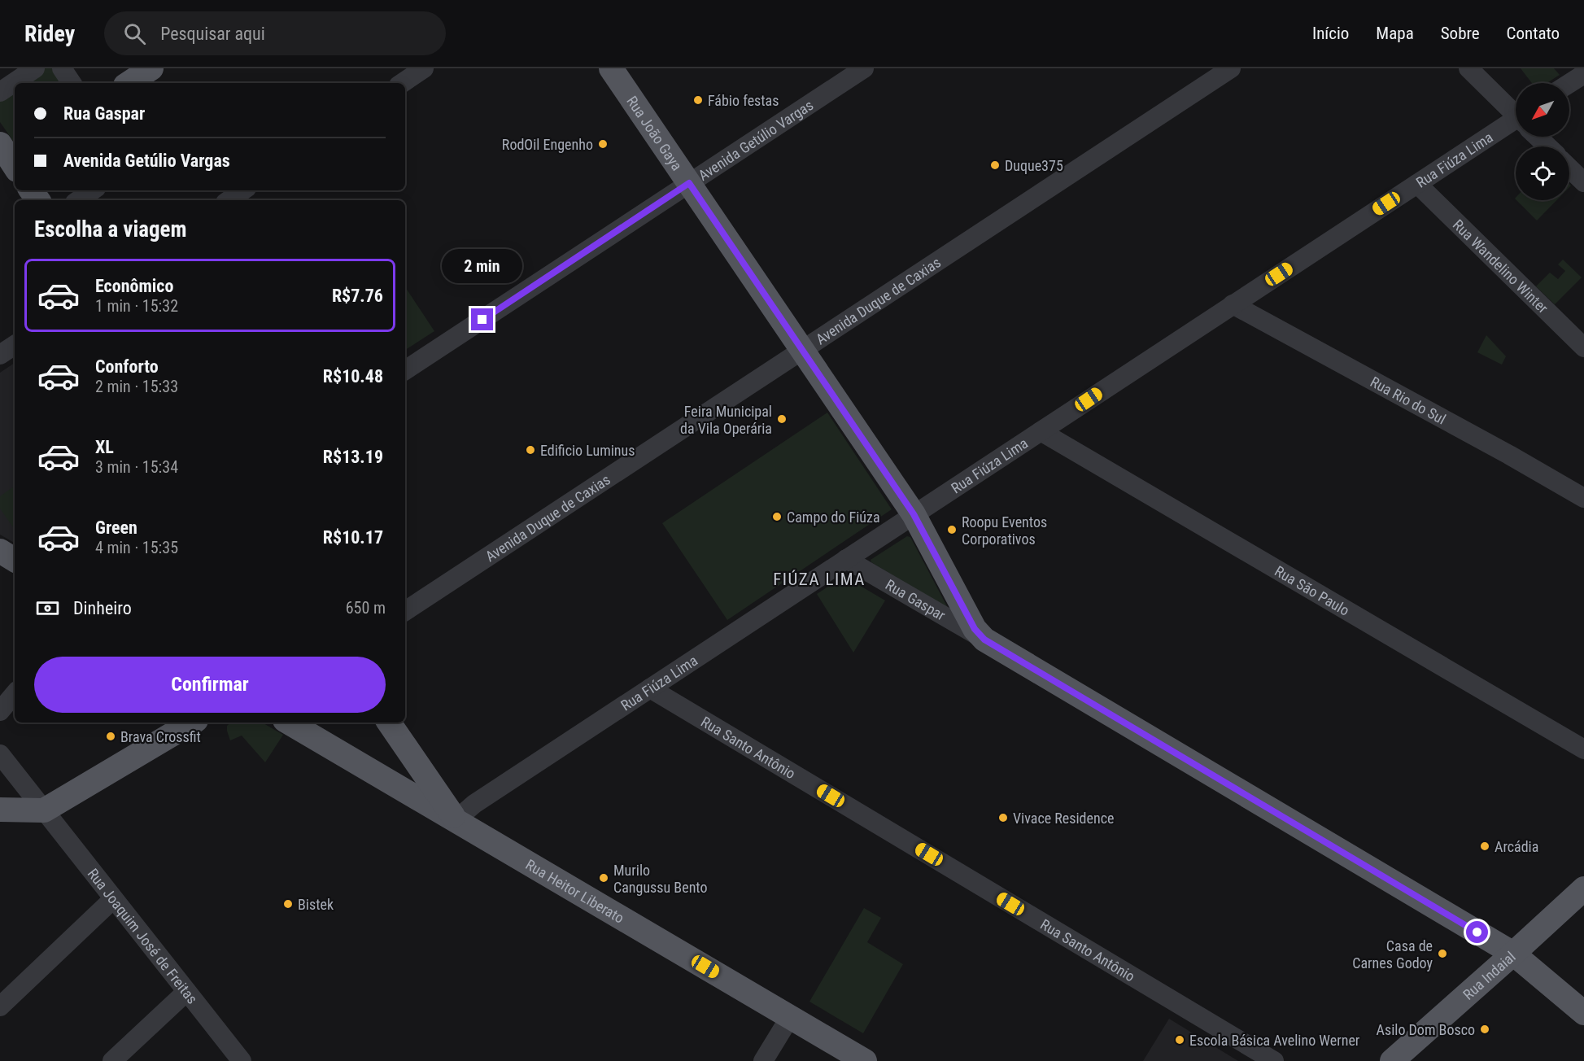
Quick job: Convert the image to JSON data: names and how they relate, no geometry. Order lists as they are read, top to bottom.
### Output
{
  "streets": {
    "main road": [
      "Rua João Gaya",
      "Rua Gaspar",
      "Rua Heitor Liberato",
      "Rua Indaial"
    ],
    "street": [
      "Avenida Getúlio Vargas",
      "Rua Fiúza Lima",
      "Rua Wandelino Winter",
      "Avenida Duque de Caxias",
      "Rua Rio do Sul",
      "Rua São Paulo",
      "Rua Santo Antônio",
      "Rua Joaquim José de Freitas"
    ]
  },
  "crossings": [
    ["Rua João Gaya", "Avenida Getúlio Vargas"],
    ["Rua João Gaya", "Rua Fiúza Lima"],
    ["Rua João Gaya", "Avenida Duque de Caxias"],
    ["Rua João Gaya", "Rua Gaspar"],
    ["Rua Fiúza Lima", "Rua Wandelino Winter"],
    ["Rua Fiúza Lima", "Rua Rio do Sul"],
    ["Rua Fiúza Lima", "Rua São Paulo"],
    ["Rua Fiúza Lima", "Rua Gaspar"],
    ["Rua Fiúza Lima", "Rua Santo Antônio"],
    ["Rua Fiúza Lima", "Rua Heitor Liberato"],
    ["Rua Gaspar", "Rua Indaial"]
  ],
  "districts": ["FIÚZA LIMA"],
  "places": [
    "Fábio festas",
    "RodOil Engenho",
    "Duque375",
    "Feira Municipal da Vila Operária",
    "Edificio Luminus",
    "Campo do Fiúza",
    "Roopu Eventos Corporativos",
    "Brava Crossfit",
    "Vivace Residence",
    "Arcádia",
    "Murilo Cangussu Bento",
    "Bistek",
    "Casa de Carnes Godoy",
    "Asilo Dom Bosco",
    "Escola Básica Avelino Werner"
  ],
  "north": "bottom left",
  "page": {
    "header": "Ridey",
    "search": "Pesquisar aqui",
    "nav": [
      "Início",
      "Mapa",
      "Sobre",
      "Contato"
    ],
    "banner": ["Rua Gaspar", "Avenida Getúlio Vargas"],
    "heading": "Escolha a viagem",
    "bubble": "2 min",
    "list": [
      {
        "name": "Econômico",
        "note": "1 min · 15:32",
        "value": "R$7.76"
      },
      {
        "name": "Conforto",
        "note": "2 min · 15:33",
        "value": "R$10.48"
      },
      {
        "name": "XL",
        "note": "3 min · 15:34",
        "value": "R$13.19"
      },
      {
        "name": "Green",
        "note": "4 min · 15:35",
        "value": "R$10.17"
      }
    ],
    "pay": ["Dinheiro", "650 m"],
    "buttons": "Confirmar"
  }
}
